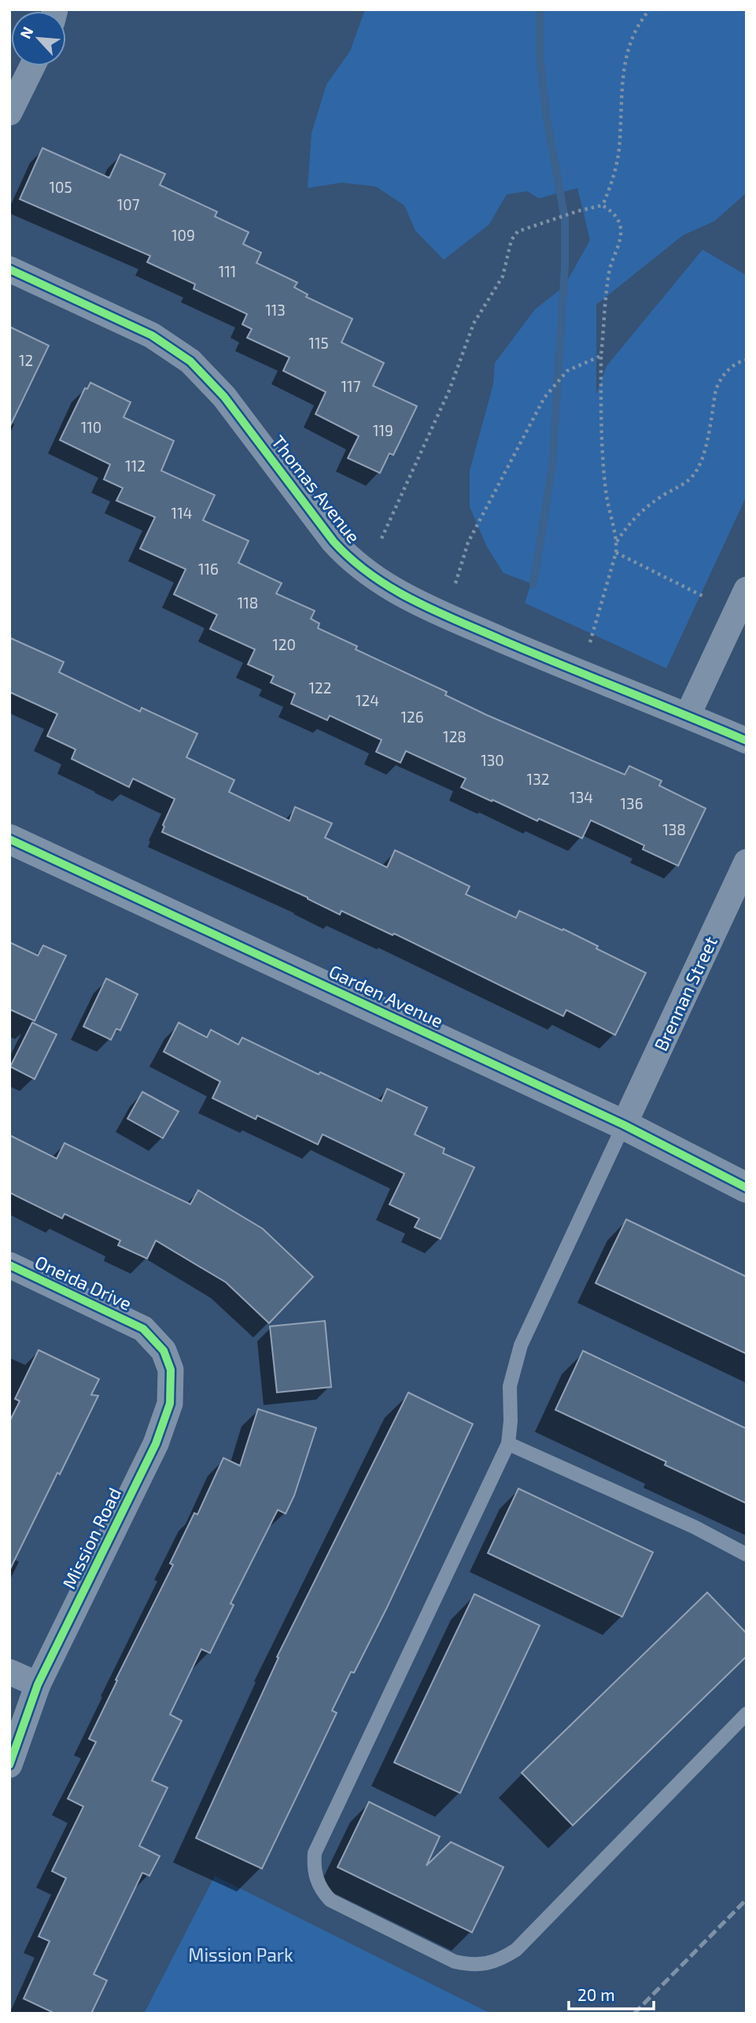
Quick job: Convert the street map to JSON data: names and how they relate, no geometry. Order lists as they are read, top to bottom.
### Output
{
  "streets": {
    "street": [
      "Thomas Avenue",
      "Brennan Street",
      "Garden Avenue",
      "Oneida Drive",
      "Mission Road"
    ]
  },
  "crossings": [
    ["Brennan Street", "Garden Avenue"],
    ["Oneida Drive", "Mission Road"]
  ],
  "parks": ["Mission Park"],
  "house_numbers": [
    "105",
    "107",
    "109",
    "111",
    "113",
    "115",
    "12",
    "117",
    "110",
    "119",
    "112",
    "114",
    "116",
    "118",
    "120",
    "122",
    "124",
    "126",
    "128",
    "130",
    "132",
    "134",
    "136",
    "138"
  ],
  "scale_bar": "20 m",
  "north": "top left"
}
